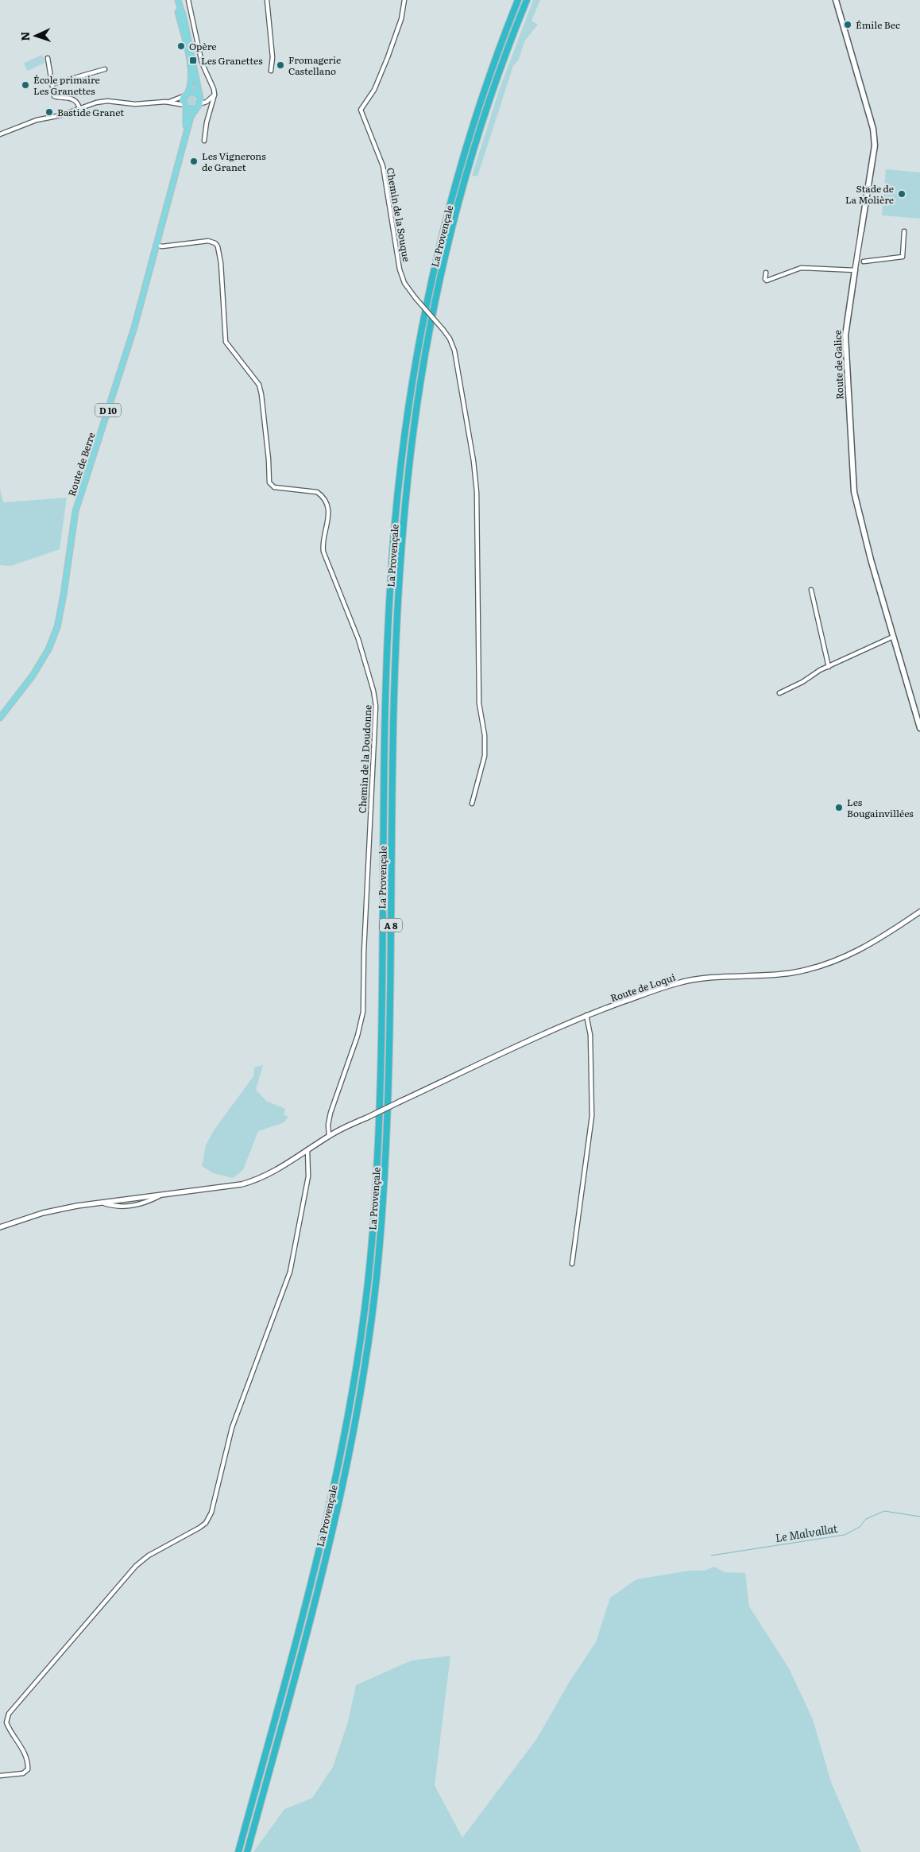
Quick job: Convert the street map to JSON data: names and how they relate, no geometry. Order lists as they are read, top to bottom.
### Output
{
  "streets": {
    "highway": ["La Provençale", "A 8"],
    "main road": ["Route de Galice", "D 10", "Route de Berre"],
    "street": ["Chemin de la Souque", "Chemin de la Doudonne", "Route de Loqui"]
  },
  "crossings": [
    ["Route de Berre", "Chemin de la Doudonne"],
    ["Chemin de la Doudonne", "Route de Loqui"]
  ],
  "water": ["Le Malvallat"],
  "places": {
    "other": [
      "Émile Bec",
      "Opère",
      "Fromagerie Castellano",
      "École primaire Les Granettes",
      "Bastide Granet",
      "Les Vignerons de Granet",
      "Stade de La Molière",
      "Les Bougainvillées"
    ],
    "transit": ["Les Granettes"]
  },
  "north": "left"
}
